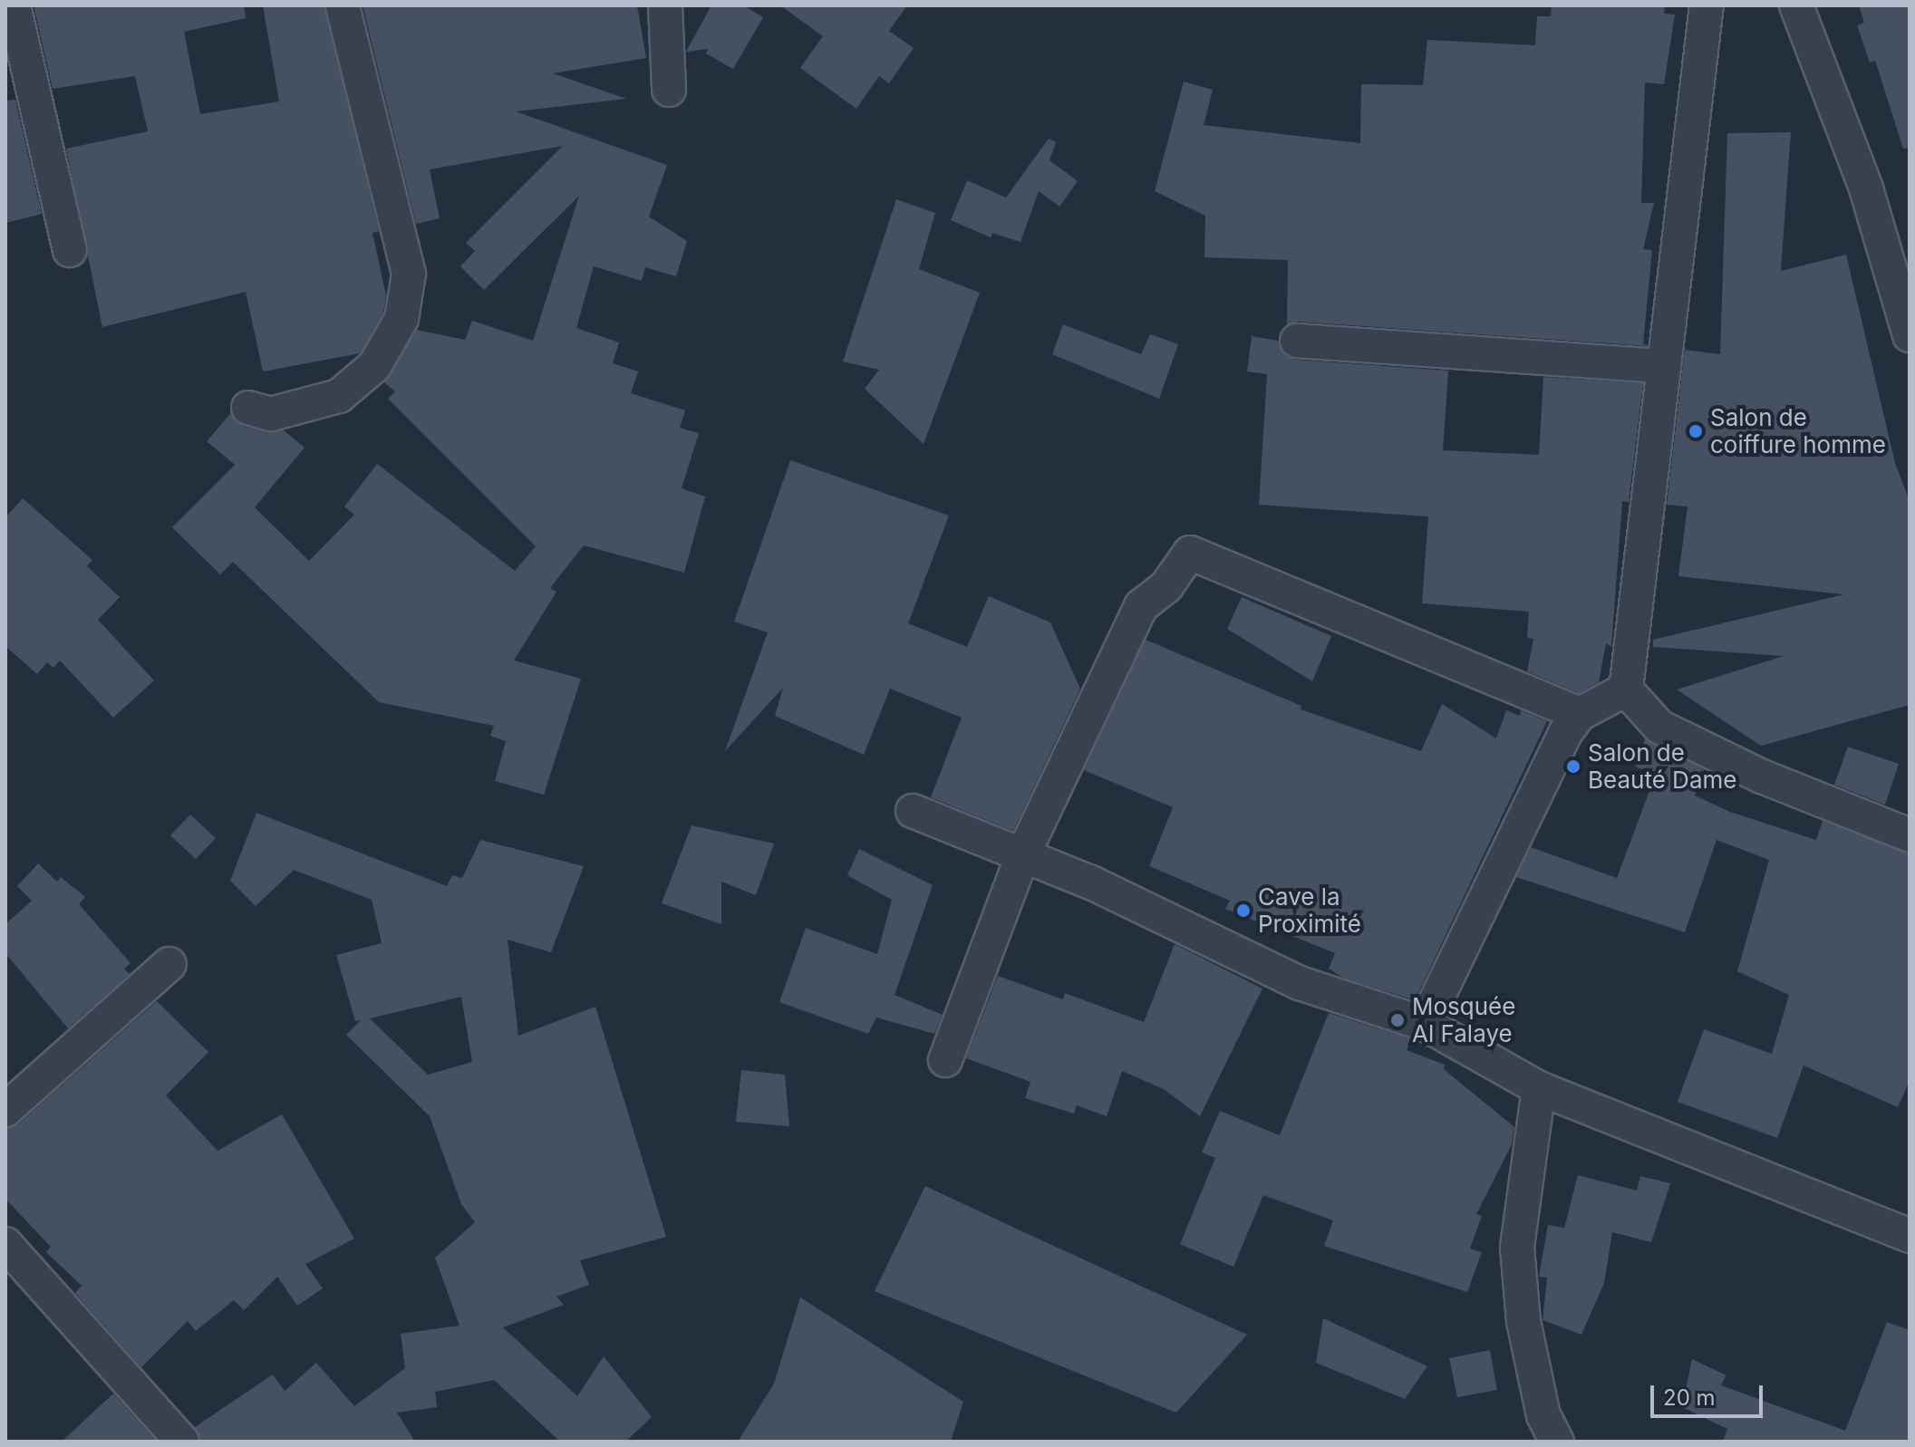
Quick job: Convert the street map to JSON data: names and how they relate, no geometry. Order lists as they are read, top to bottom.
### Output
{
  "places": [
    "Salon de coiffure homme",
    "Salon de Beauté Dame",
    "Cave la Proximité",
    "Mosquée Al Falaye"
  ],
  "scale_bar": "20 m"
}
